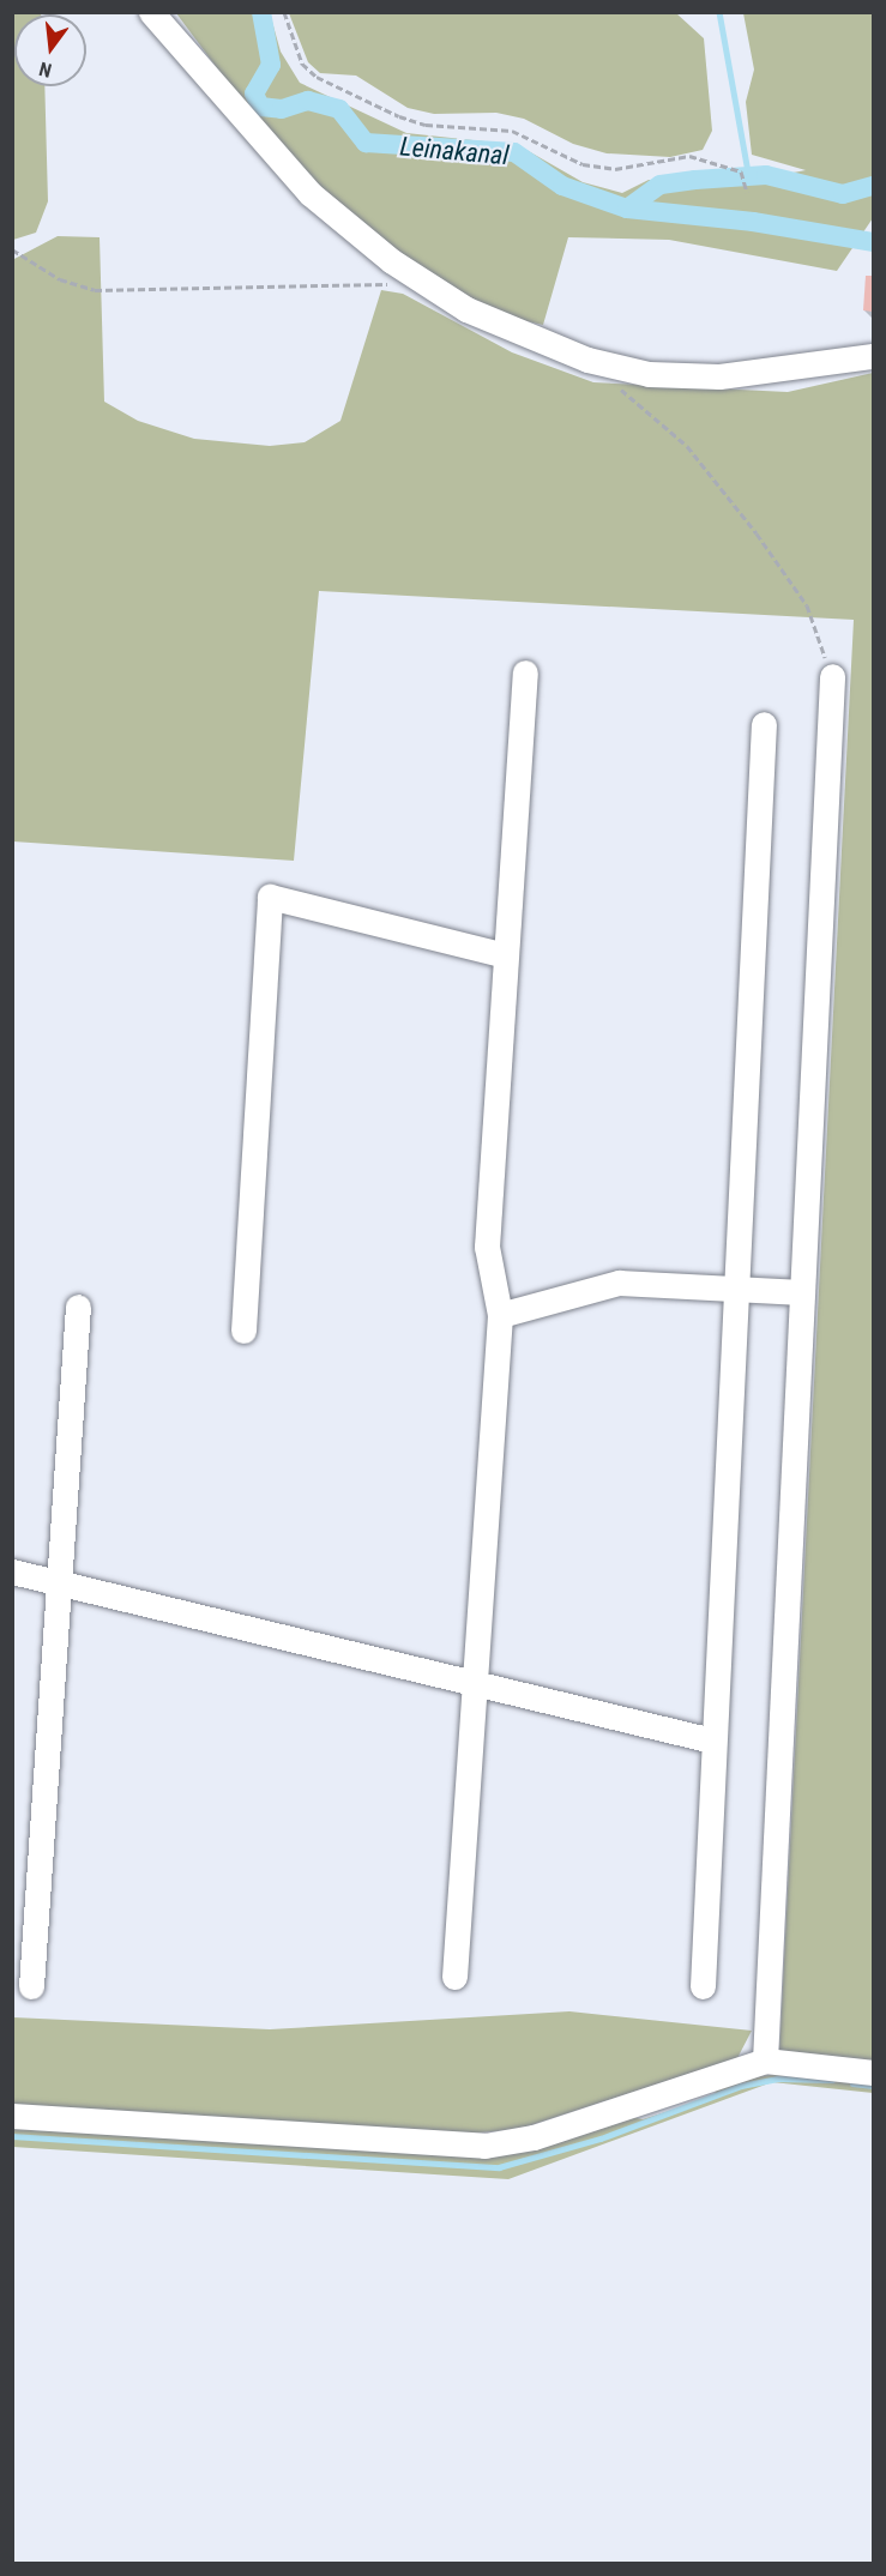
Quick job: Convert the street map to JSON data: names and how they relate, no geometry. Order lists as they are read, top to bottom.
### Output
{
  "water": ["Leinakanal"],
  "north": "bottom"
}
